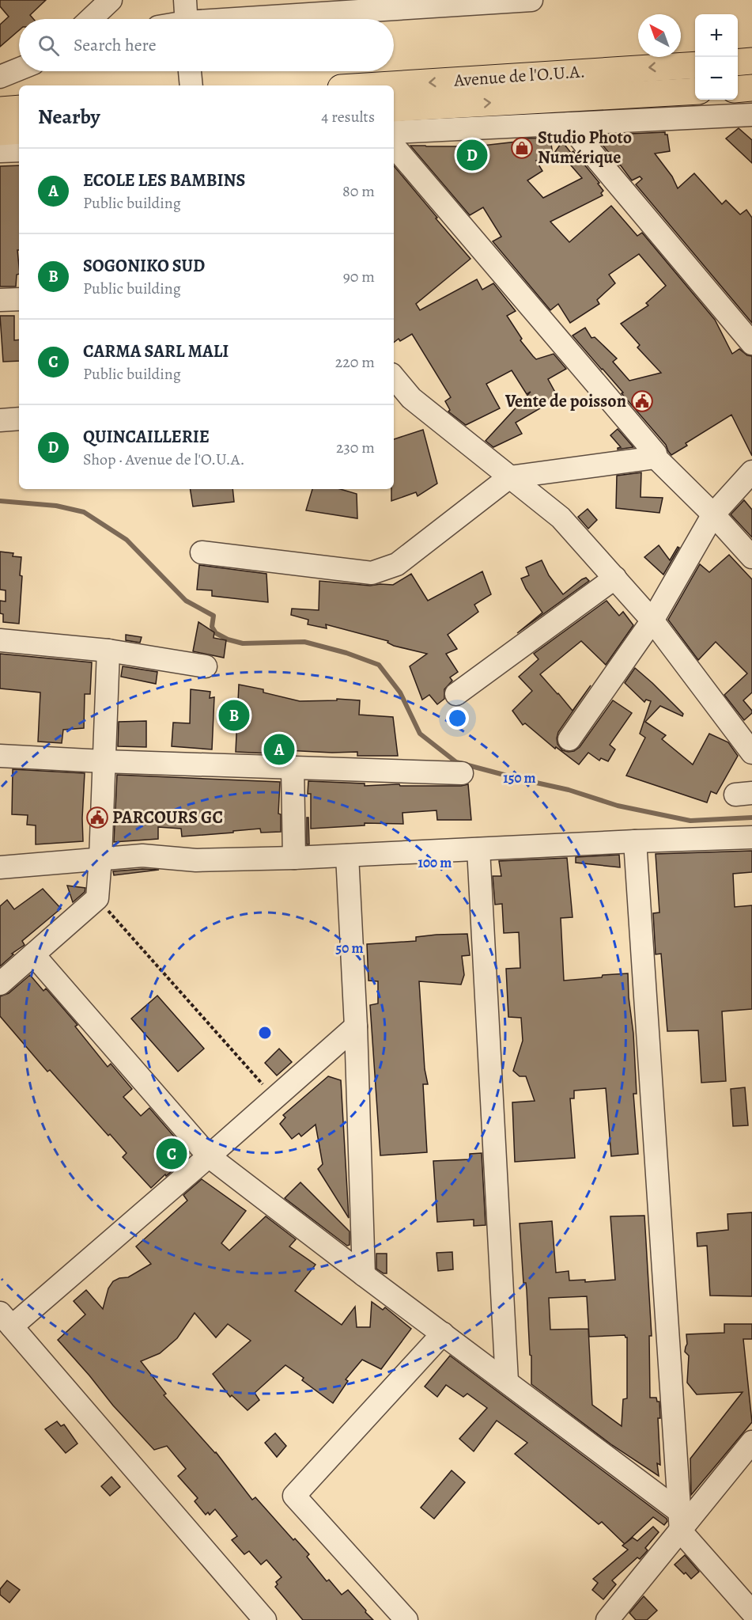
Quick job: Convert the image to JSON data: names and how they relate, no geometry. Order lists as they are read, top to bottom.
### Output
{
  "streets": {
    "highway": ["Avenue de l'O.U.A."]
  },
  "places": {
    "shop": ["Studio Photo Numérique"],
    "public building": ["Vente de poisson", "PARCOURS GC"]
  },
  "north": "top left",
  "page": {
    "map_buttons": ["+", "−"],
    "search": "Search here",
    "heading": ["Nearby", "4 results"],
    "pins": [
      "D",
      "B",
      "A",
      "C"
    ],
    "list": [
      {
        "mark": "A",
        "name": "ECOLE LES BAMBINS",
        "note": "Public building",
        "value": "80 m"
      },
      {
        "mark": "B",
        "name": "SOGONIKO SUD",
        "note": "Public building",
        "value": "90 m"
      },
      {
        "mark": "C",
        "name": "CARMA SARL MALI",
        "note": "Public building",
        "value": "220 m"
      },
      {
        "mark": "D",
        "name": "QUINCAILLERIE",
        "note": "Shop · Avenue de l'O.U.A.",
        "value": "230 m"
      }
    ]
  },
  "rings": ["150 m", "100 m", "50 m"]
}
